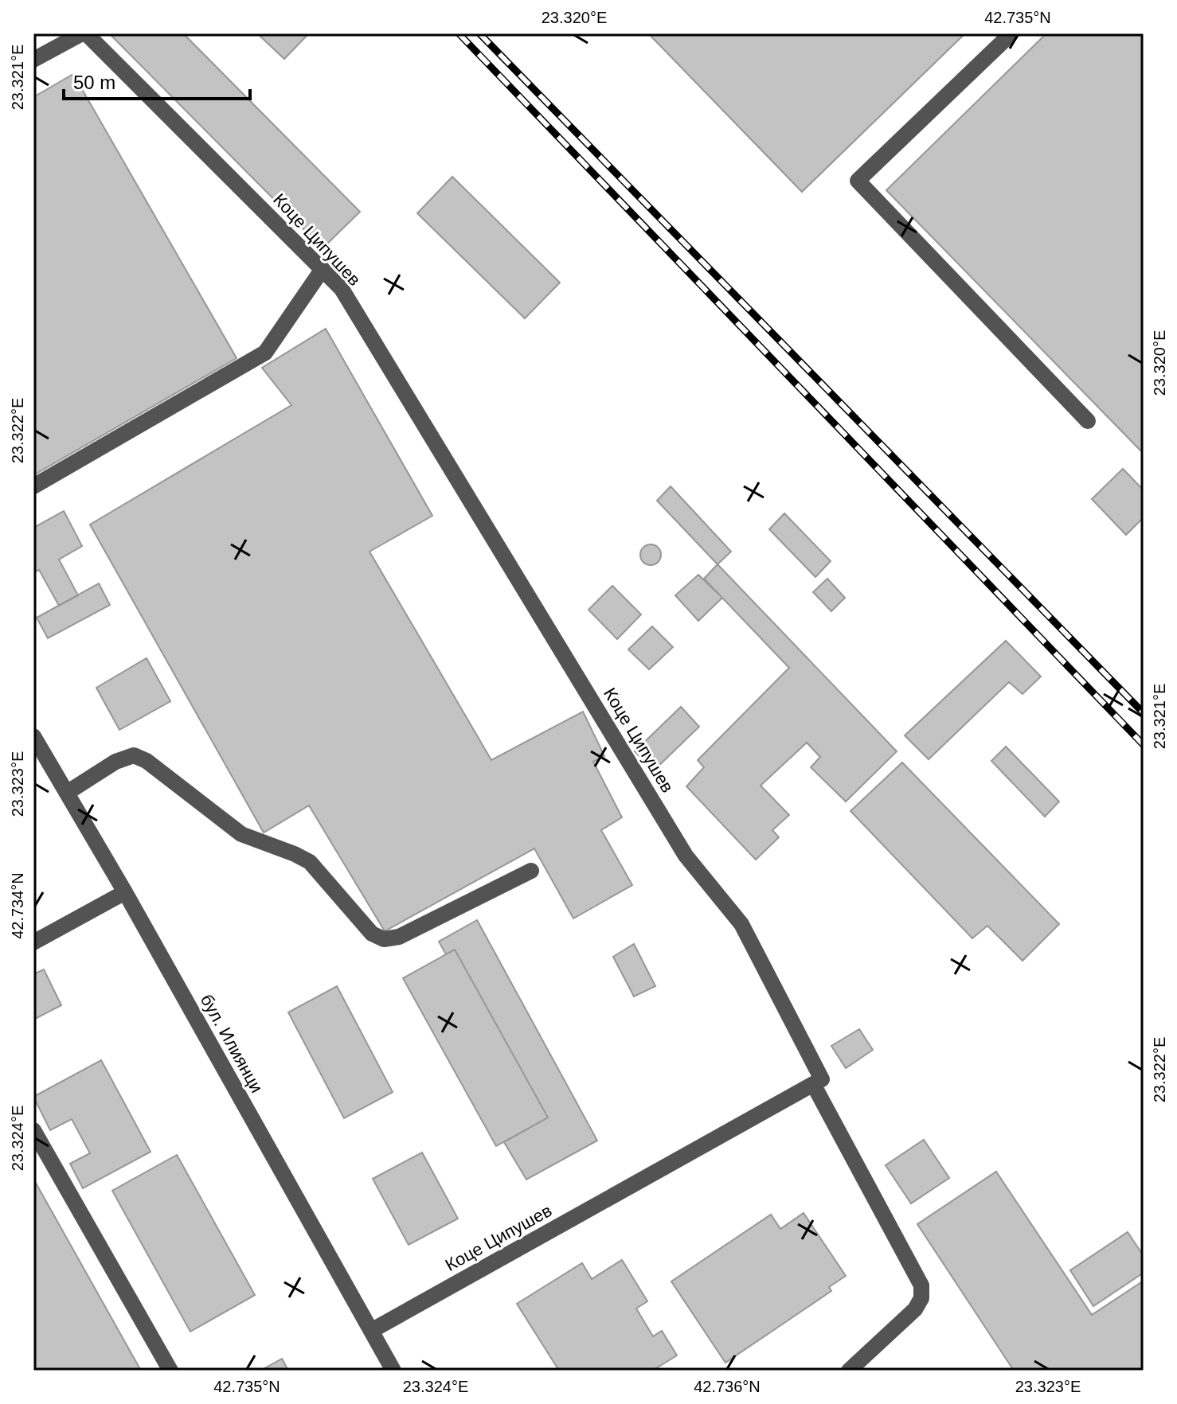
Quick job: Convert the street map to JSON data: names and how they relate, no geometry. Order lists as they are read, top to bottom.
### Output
{
  "streets": {
    "street": ["Коце Ципушев", "бул. Илиянци"]
  },
  "crossings": [
    ["Коце Ципушев", "бул. Илиянци"]
  ],
  "scale_bar": "50 m",
  "coordinates": [
    "23.320°E",
    "42.735°N",
    "23.321°E",
    "23.322°E",
    "23.323°E",
    "42.734°N",
    "23.324°E",
    "42.736°N"
  ]
}
